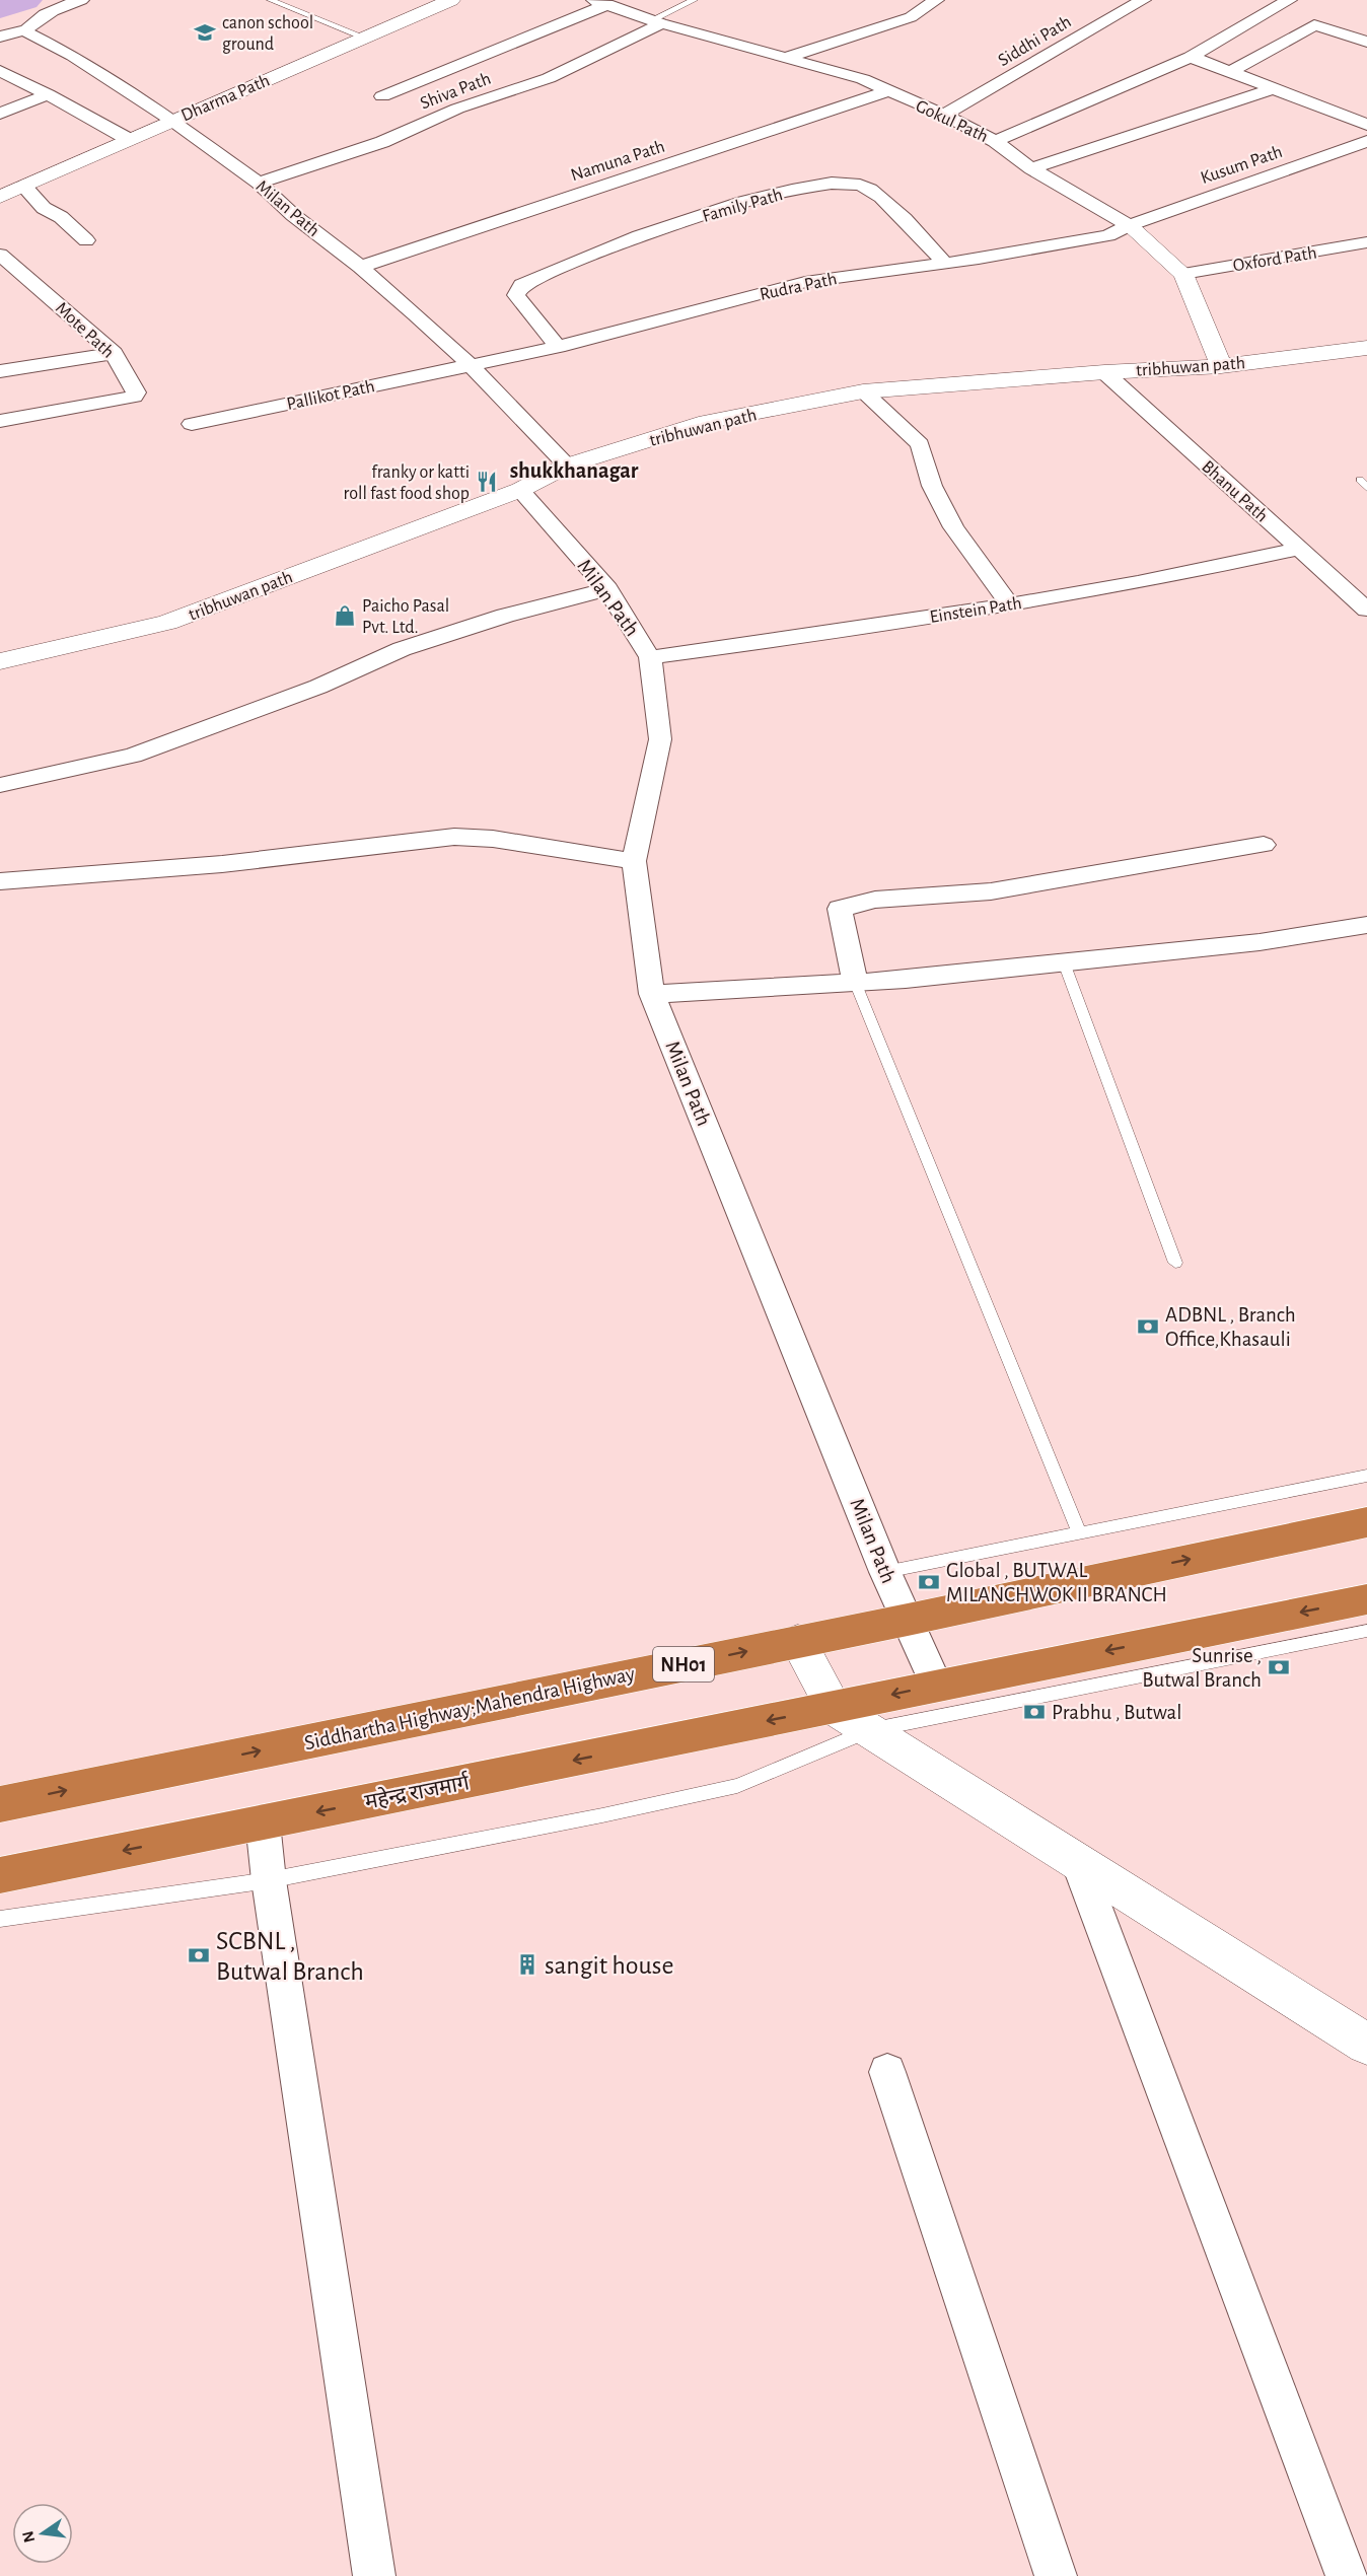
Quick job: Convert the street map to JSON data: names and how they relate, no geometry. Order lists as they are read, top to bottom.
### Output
{
  "streets": {
    "highway": ["NH01", "Siddhartha Highway;Mahendra Highway", "महेन्द्र राजमार्ग"],
    "street": [
      "Siddhi Path",
      "Shiva Path",
      "Dharma Path",
      "Gokul Path",
      "Namuna Path",
      "Kusum Path",
      "Family Path",
      "Milan Path",
      "Oxford Path",
      "Rudra Path",
      "Mote Path",
      "tribhuwan path",
      "Pallikot Path",
      "Bhanu Path",
      "Einstein Path"
    ]
  },
  "crossings": [
    ["Siddhi Path", "Gokul Path"],
    ["Shiva Path", "Gokul Path"],
    ["Shiva Path", "Milan Path"],
    ["Dharma Path", "Milan Path"],
    ["Gokul Path", "Namuna Path"],
    ["Gokul Path", "Kusum Path"],
    ["Gokul Path", "Oxford Path"],
    ["Gokul Path", "Rudra Path"],
    ["Gokul Path", "tribhuwan path"],
    ["Namuna Path", "Milan Path"],
    ["Kusum Path", "Rudra Path"],
    ["Family Path", "Rudra Path"],
    ["Milan Path", "Rudra Path"],
    ["Milan Path", "tribhuwan path"],
    ["Milan Path", "Pallikot Path"],
    ["Milan Path", "Einstein Path"],
    ["Milan Path", "Siddhartha Highway;Mahendra Highway"],
    ["Rudra Path", "Pallikot Path"],
    ["tribhuwan path", "Bhanu Path"],
    ["Bhanu Path", "Einstein Path"]
  ],
  "one_way": ["महेन्द्र राजमार्ग"],
  "districts": ["shukkhanagar"],
  "places": {
    "school or university": ["canon school ground"],
    "restaurant": ["franky or katti roll fast food shop"],
    "shop": ["Paicho Pasal Pvt. Ltd."],
    "bank": [
      "ADBNL , Branch Office,Khasauli",
      "Global , BUTWAL MILANCHWOK II BRANCH",
      "Sunrise , Butwal Branch",
      "Prabhu , Butwal",
      "SCBNL , Butwal Branch"
    ],
    "building": ["sangit house"]
  },
  "north": "left"
}
